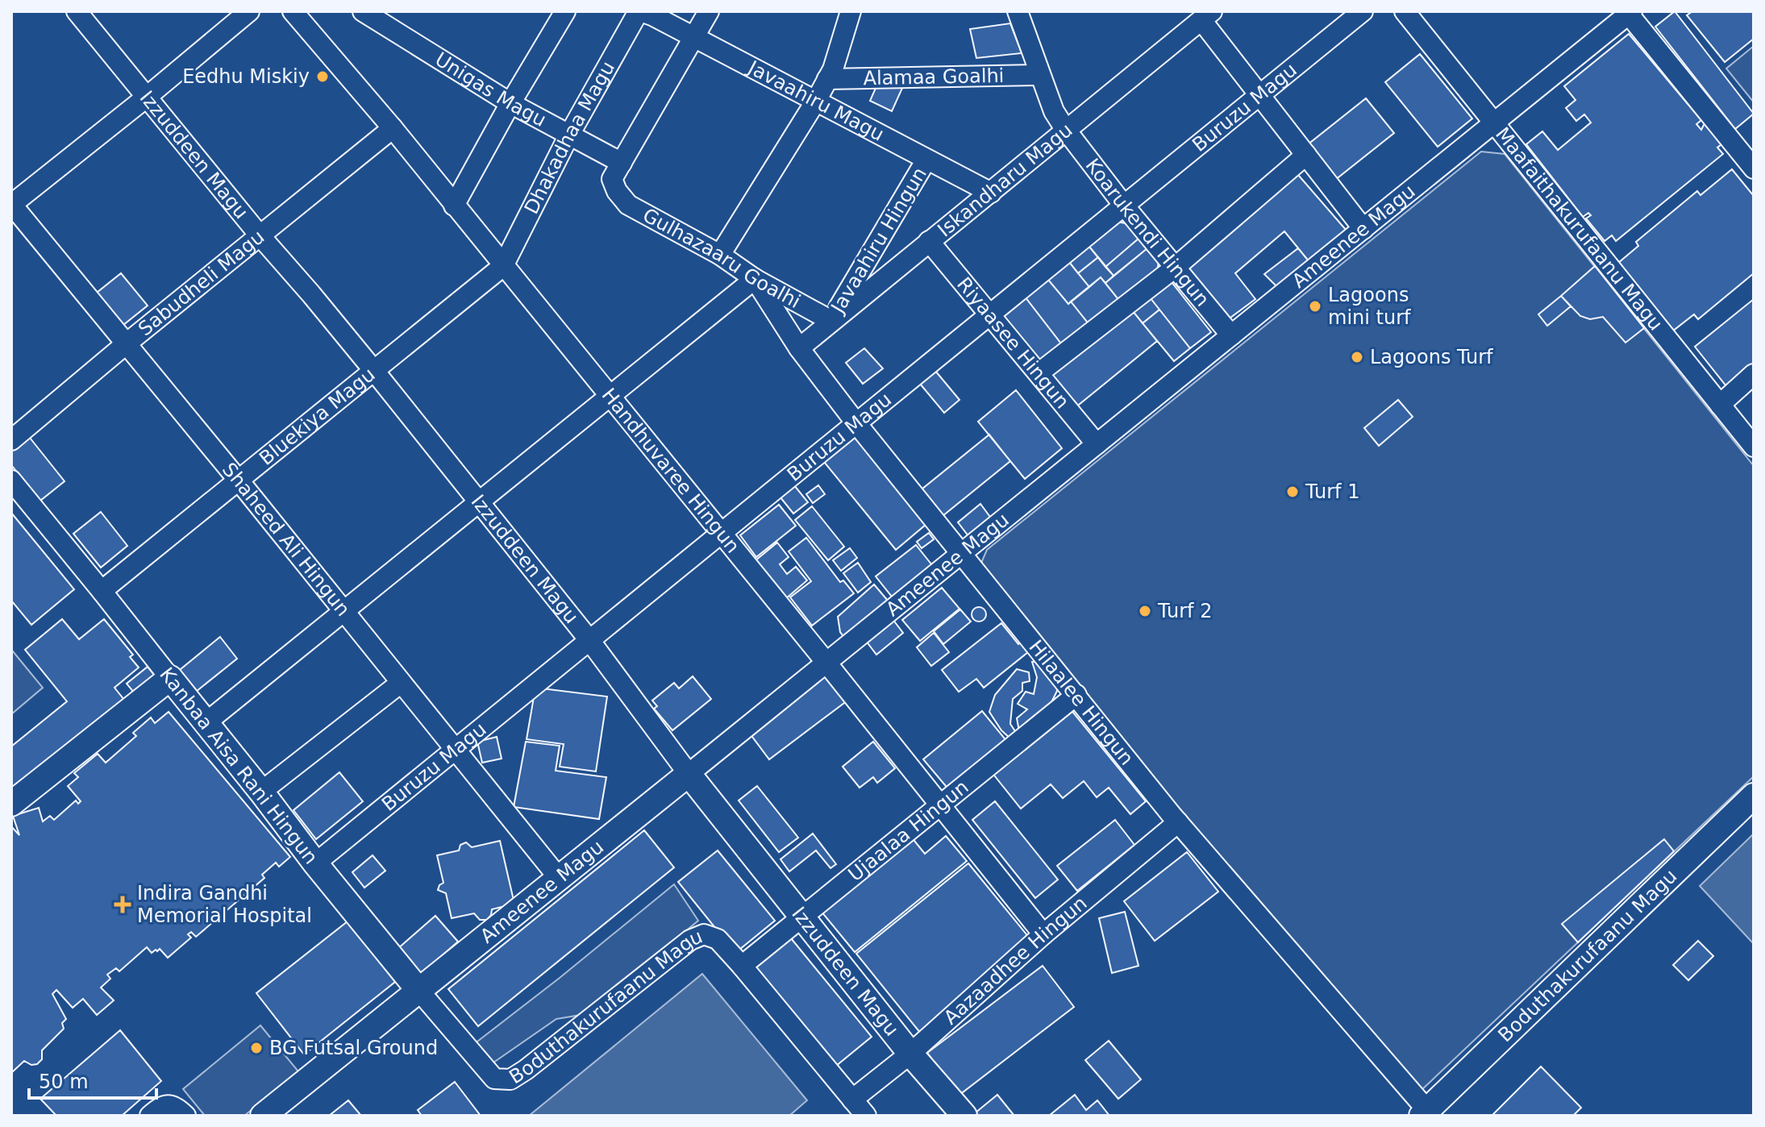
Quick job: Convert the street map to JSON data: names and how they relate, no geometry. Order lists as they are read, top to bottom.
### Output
{
  "streets": {
    "main road": [
      "Izzuddeen Magu",
      "Ameenee Magu",
      "Kanbaa Aisa Rani Hingun",
      "Boduthakurufaanu Magu"
    ],
    "street": [
      "Alamaa Goalhi",
      "Unigas Magu",
      "Javaahiru Magu",
      "Buruzu Magu",
      "Dhakadhaa Magu",
      "Iskandharu Magu",
      "Maafaithakurufaanu Magu",
      "Koarukendi Hingun",
      "Javaahiru Hingun",
      "Gulhazaaru Goalhi",
      "Sabudheli Magu",
      "Riyaasee Hingun",
      "Bluekiya Magu",
      "Handhuvaree Hingun",
      "Shaheed Ali Hingun",
      "Hilaalee Hingun",
      "Ujaalaa Hingun",
      "Aazaadhee Hingun"
    ]
  },
  "crossings": [
    ["Alamaa Goalhi", "Koarukendi Hingun"],
    ["Unigas Magu", "Dhakadhaa Magu"],
    ["Unigas Magu", "Gulhazaaru Goalhi"],
    ["Javaahiru Magu", "Dhakadhaa Magu"],
    ["Javaahiru Magu", "Iskandharu Magu"],
    ["Javaahiru Magu", "Javaahiru Hingun"],
    ["Buruzu Magu", "Izzuddeen Magu"],
    ["Buruzu Magu", "Koarukendi Hingun"],
    ["Buruzu Magu", "Riyaasee Hingun"],
    ["Buruzu Magu", "Handhuvaree Hingun"],
    ["Buruzu Magu", "Shaheed Ali Hingun"],
    ["Buruzu Magu", "Hilaalee Hingun"],
    ["Buruzu Magu", "Kanbaa Aisa Rani Hingun"],
    ["Dhakadhaa Magu", "Bluekiya Magu"],
    ["Dhakadhaa Magu", "Handhuvaree Hingun"],
    ["Izzuddeen Magu", "Ameenee Magu"],
    ["Izzuddeen Magu", "Sabudheli Magu"],
    ["Izzuddeen Magu", "Bluekiya Magu"],
    ["Izzuddeen Magu", "Ujaalaa Hingun"],
    ["Izzuddeen Magu", "Aazaadhee Hingun"],
    ["Iskandharu Magu", "Koarukendi Hingun"],
    ["Iskandharu Magu", "Javaahiru Hingun"],
    ["Iskandharu Magu", "Gulhazaaru Goalhi"],
    ["Iskandharu Magu", "Riyaasee Hingun"],
    ["Iskandharu Magu", "Hilaalee Hingun"],
    ["Maafaithakurufaanu Magu", "Ameenee Magu"],
    ["Koarukendi Hingun", "Ameenee Magu"],
    ["Ameenee Magu", "Riyaasee Hingun"],
    ["Ameenee Magu", "Handhuvaree Hingun"],
    ["Ameenee Magu", "Shaheed Ali Hingun"],
    ["Ameenee Magu", "Hilaalee Hingun"],
    ["Ameenee Magu", "Kanbaa Aisa Rani Hingun"],
    ["Javaahiru Hingun", "Gulhazaaru Goalhi"],
    ["Gulhazaaru Goalhi", "Hilaalee Hingun"],
    ["Sabudheli Magu", "Handhuvaree Hingun"],
    ["Sabudheli Magu", "Shaheed Ali Hingun"],
    ["Bluekiya Magu", "Handhuvaree Hingun"],
    ["Bluekiya Magu", "Shaheed Ali Hingun"],
    ["Bluekiya Magu", "Kanbaa Aisa Rani Hingun"],
    ["Handhuvaree Hingun", "Ujaalaa Hingun"],
    ["Handhuvaree Hingun", "Aazaadhee Hingun"],
    ["Hilaalee Hingun", "Ujaalaa Hingun"],
    ["Hilaalee Hingun", "Boduthakurufaanu Magu"],
    ["Hilaalee Hingun", "Aazaadhee Hingun"],
    ["Kanbaa Aisa Rani Hingun", "Boduthakurufaanu Magu"],
    ["Ujaalaa Hingun", "Boduthakurufaanu Magu"],
    ["Boduthakurufaanu Magu", "Aazaadhee Hingun"]
  ],
  "places": {
    "other": [
      "Eedhu Miskiy",
      "Lagoons mini turf",
      "Lagoons Turf",
      "Turf 1",
      "Turf 2",
      "BG Futsal Ground"
    ],
    "health": ["Indira Gandhi Memorial Hospital"]
  },
  "scale_bar": "50 m"
}
